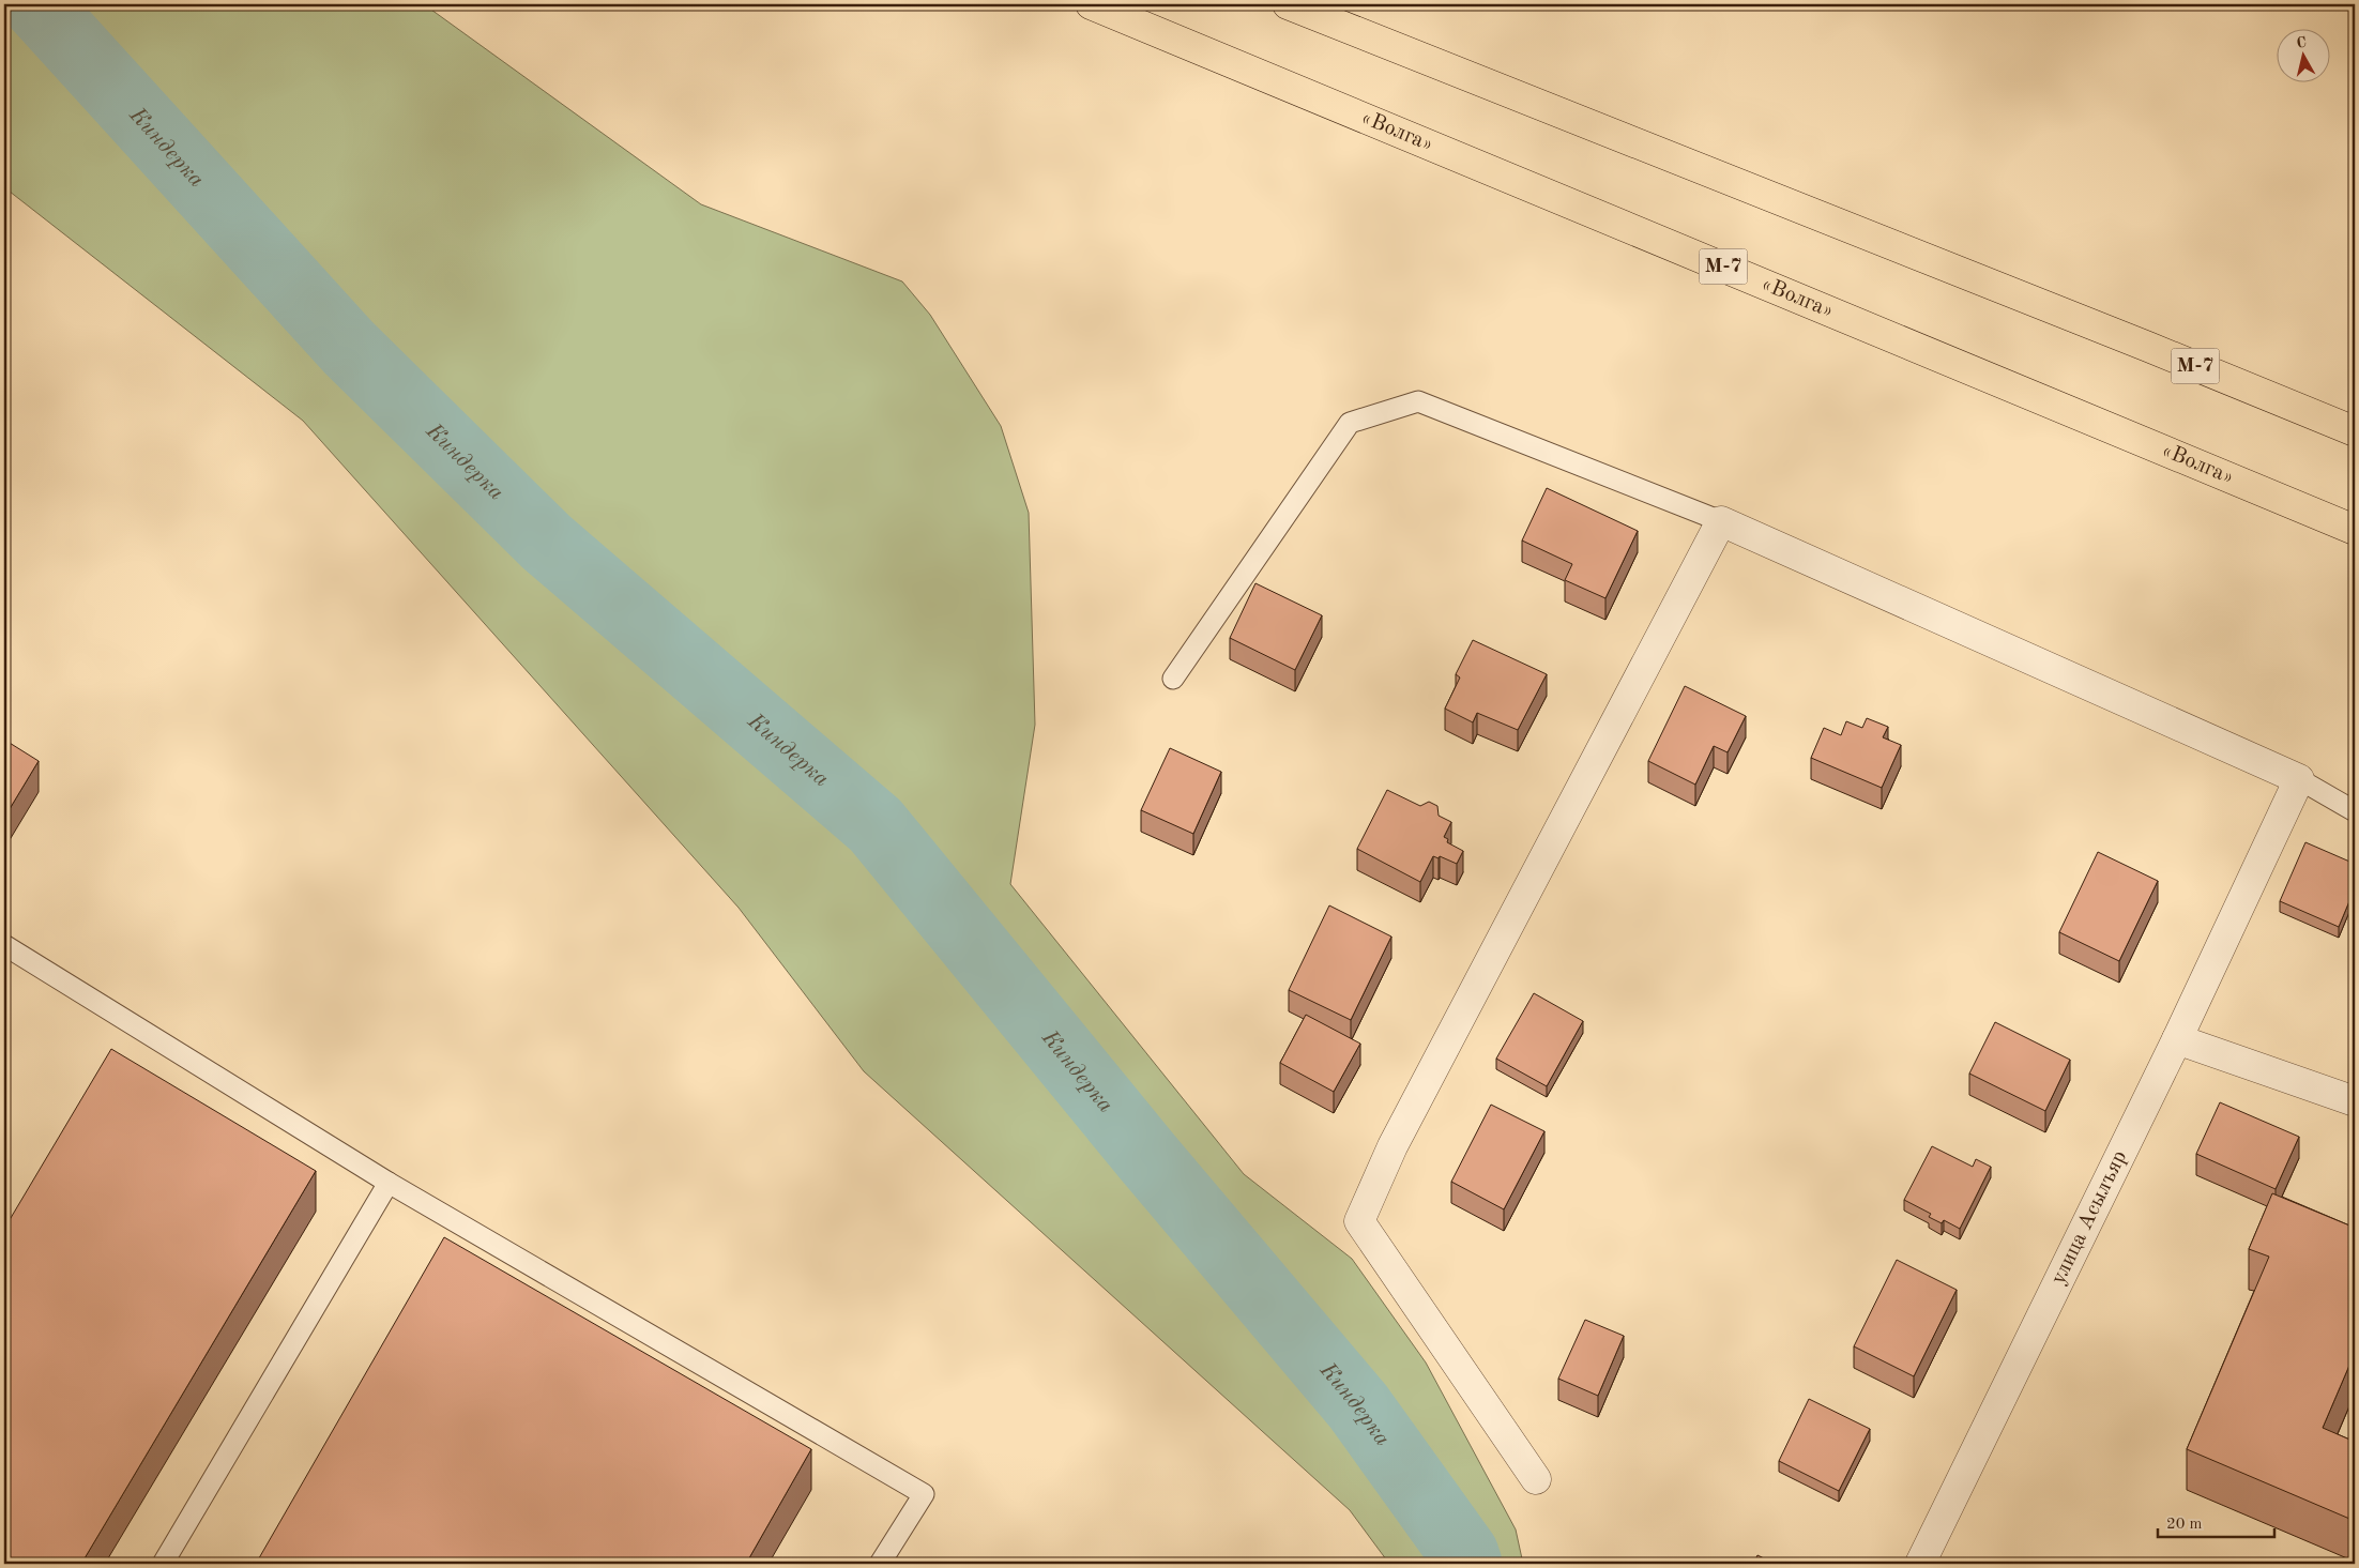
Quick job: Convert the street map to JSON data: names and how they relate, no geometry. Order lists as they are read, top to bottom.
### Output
{
  "streets": {
    "highway": ["«Волга»", "М-7"],
    "street": ["улица Асылъяр"]
  },
  "water": ["Киндерка"],
  "scale_bar": "20 m",
  "north": "top"
}
